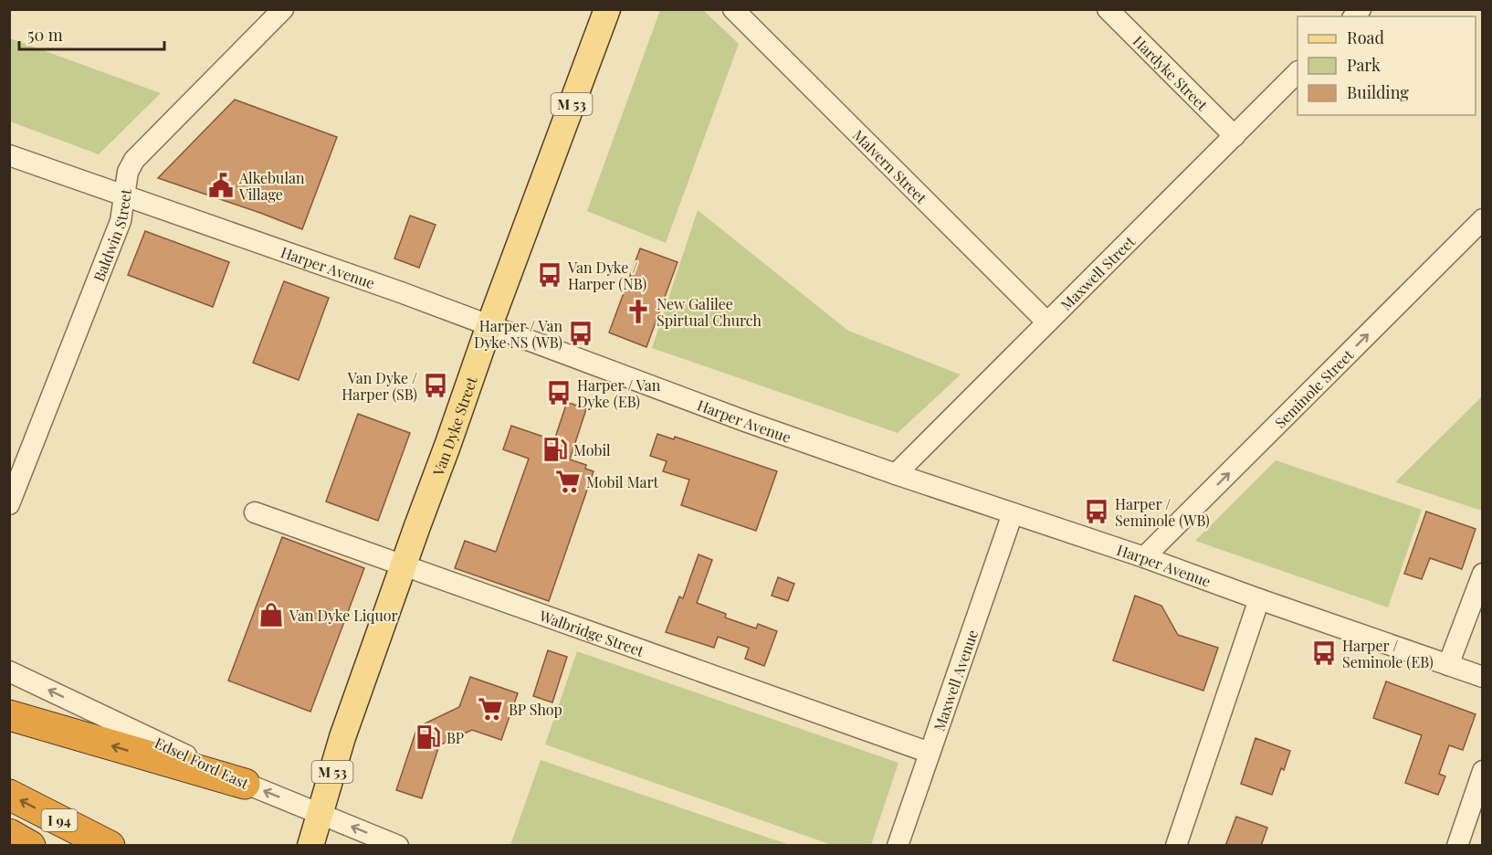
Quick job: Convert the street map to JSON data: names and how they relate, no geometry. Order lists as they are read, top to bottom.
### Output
{
  "streets": {
    "highway": ["I 94"],
    "main road": ["M 53", "Van Dyke Street"],
    "street": [
      "Hardyke Street",
      "Malvern Street",
      "Baldwin Street",
      "Harper Avenue",
      "Maxwell Street",
      "Seminole Street",
      "Walbridge Street",
      "Maxwell Avenue",
      "Edsel Ford East"
    ]
  },
  "crossings": [
    ["Hardyke Street", "Maxwell Street"],
    ["Malvern Street", "Maxwell Street"],
    ["Baldwin Street", "Harper Avenue"],
    ["Harper Avenue", "Maxwell Street"],
    ["Harper Avenue", "Seminole Street"],
    ["Harper Avenue", "Van Dyke Street"],
    ["Harper Avenue", "Maxwell Avenue"],
    ["Van Dyke Street", "Walbridge Street"],
    ["Van Dyke Street", "Edsel Ford East"],
    ["Walbridge Street", "Maxwell Avenue"]
  ],
  "one_way": ["Seminole Street", "Edsel Ford East"],
  "places": {
    "public building": ["Alkebulan Village"],
    "bus stop": [
      "Van Dyke / Harper (NB)",
      "Harper / Van Dyke NS (WB)",
      "Van Dyke / Harper (SB)",
      "Harper / Van Dyke (EB)",
      "Harper / Seminole (WB)",
      "Harper / Seminole (EB)"
    ],
    "church": ["New Galilee Spirtual Church"],
    "fuel station": ["Mobil", "BP"],
    "supermarket": ["Mobil Mart", "BP Shop"],
    "shop": ["Van Dyke Liquor"]
  },
  "legend": ["Road", "Park", "Building"],
  "scale_bar": "50 m"
}
